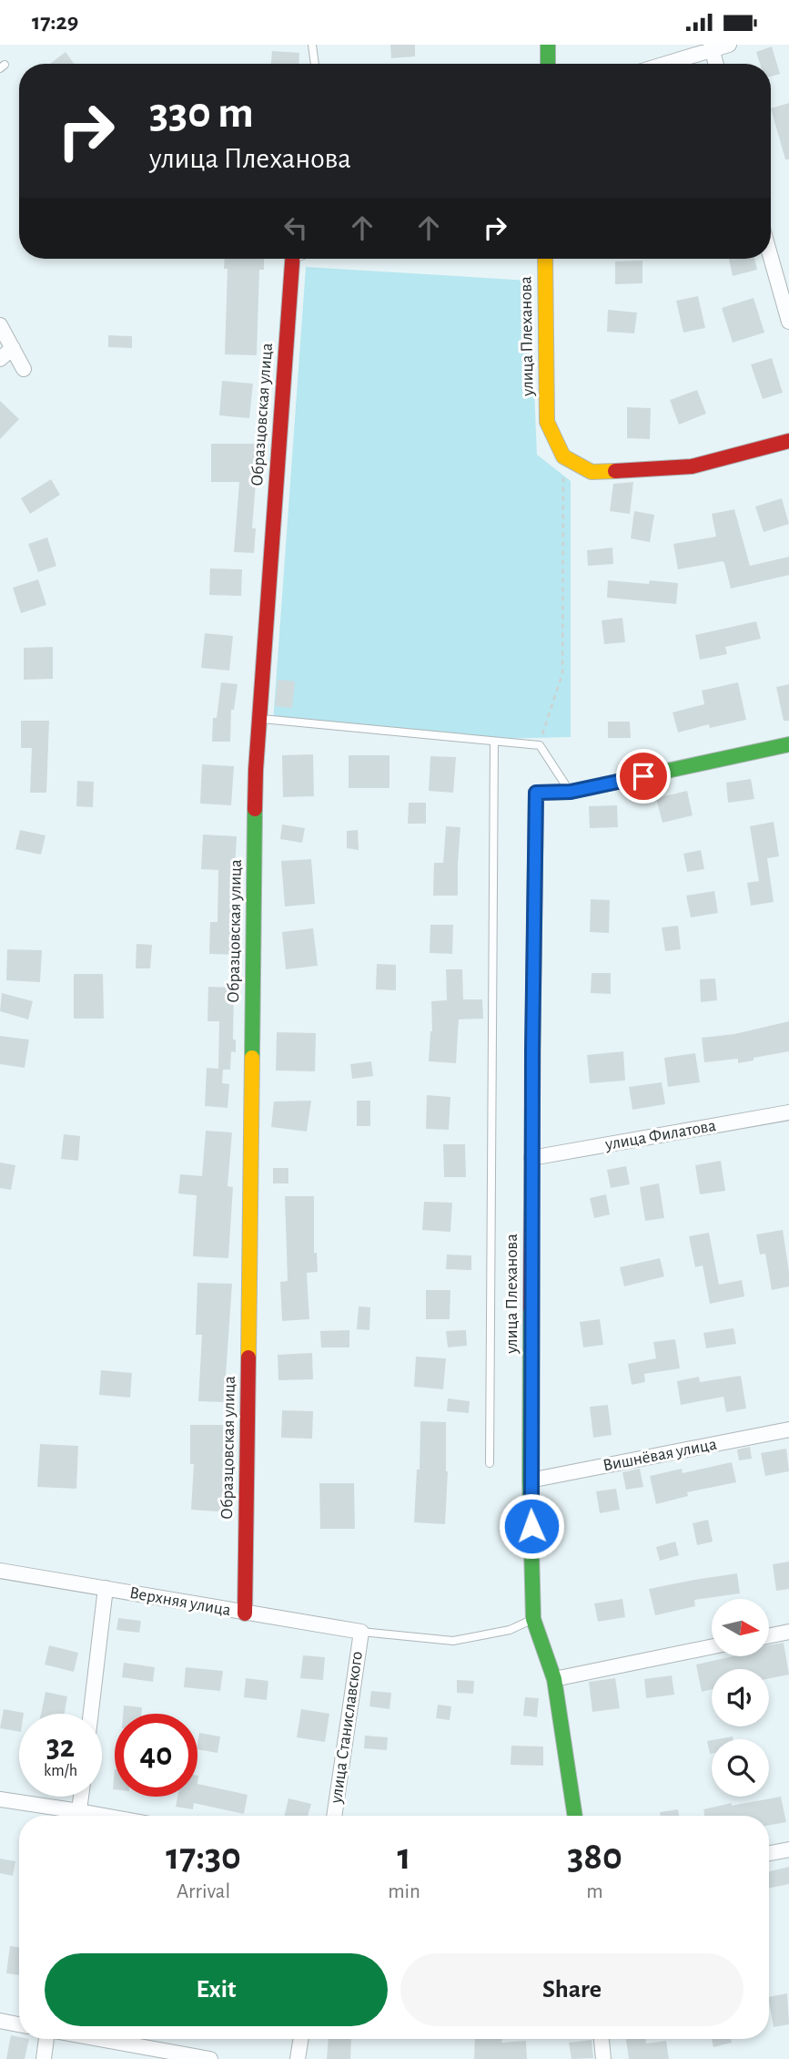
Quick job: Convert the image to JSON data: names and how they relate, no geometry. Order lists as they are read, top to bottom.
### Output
{
  "streets": {
    "street": [
      "улица Плеханова",
      "Образцовская улица",
      "улица Филатова",
      "Вишнёвая улица",
      "Верхняя улица",
      "улица Станиславского"
    ]
  },
  "crossings": [
    ["улица Плеханова", "улица Филатова"],
    ["улица Плеханова", "Вишнёвая улица"],
    ["Образцовская улица", "Верхняя улица"],
    ["Верхняя улица", "улица Станиславского"]
  ],
  "north": "right",
  "page": {
    "status": "17:29",
    "turn": ["330 m", "улица Плеханова"],
    "speed": "32 km/h",
    "limit": "40",
    "eta": [
      "17:30",
      "Arrival",
      "1",
      "min",
      "380",
      "m"
    ],
    "buttons": ["Exit", "Share"]
  }
}
